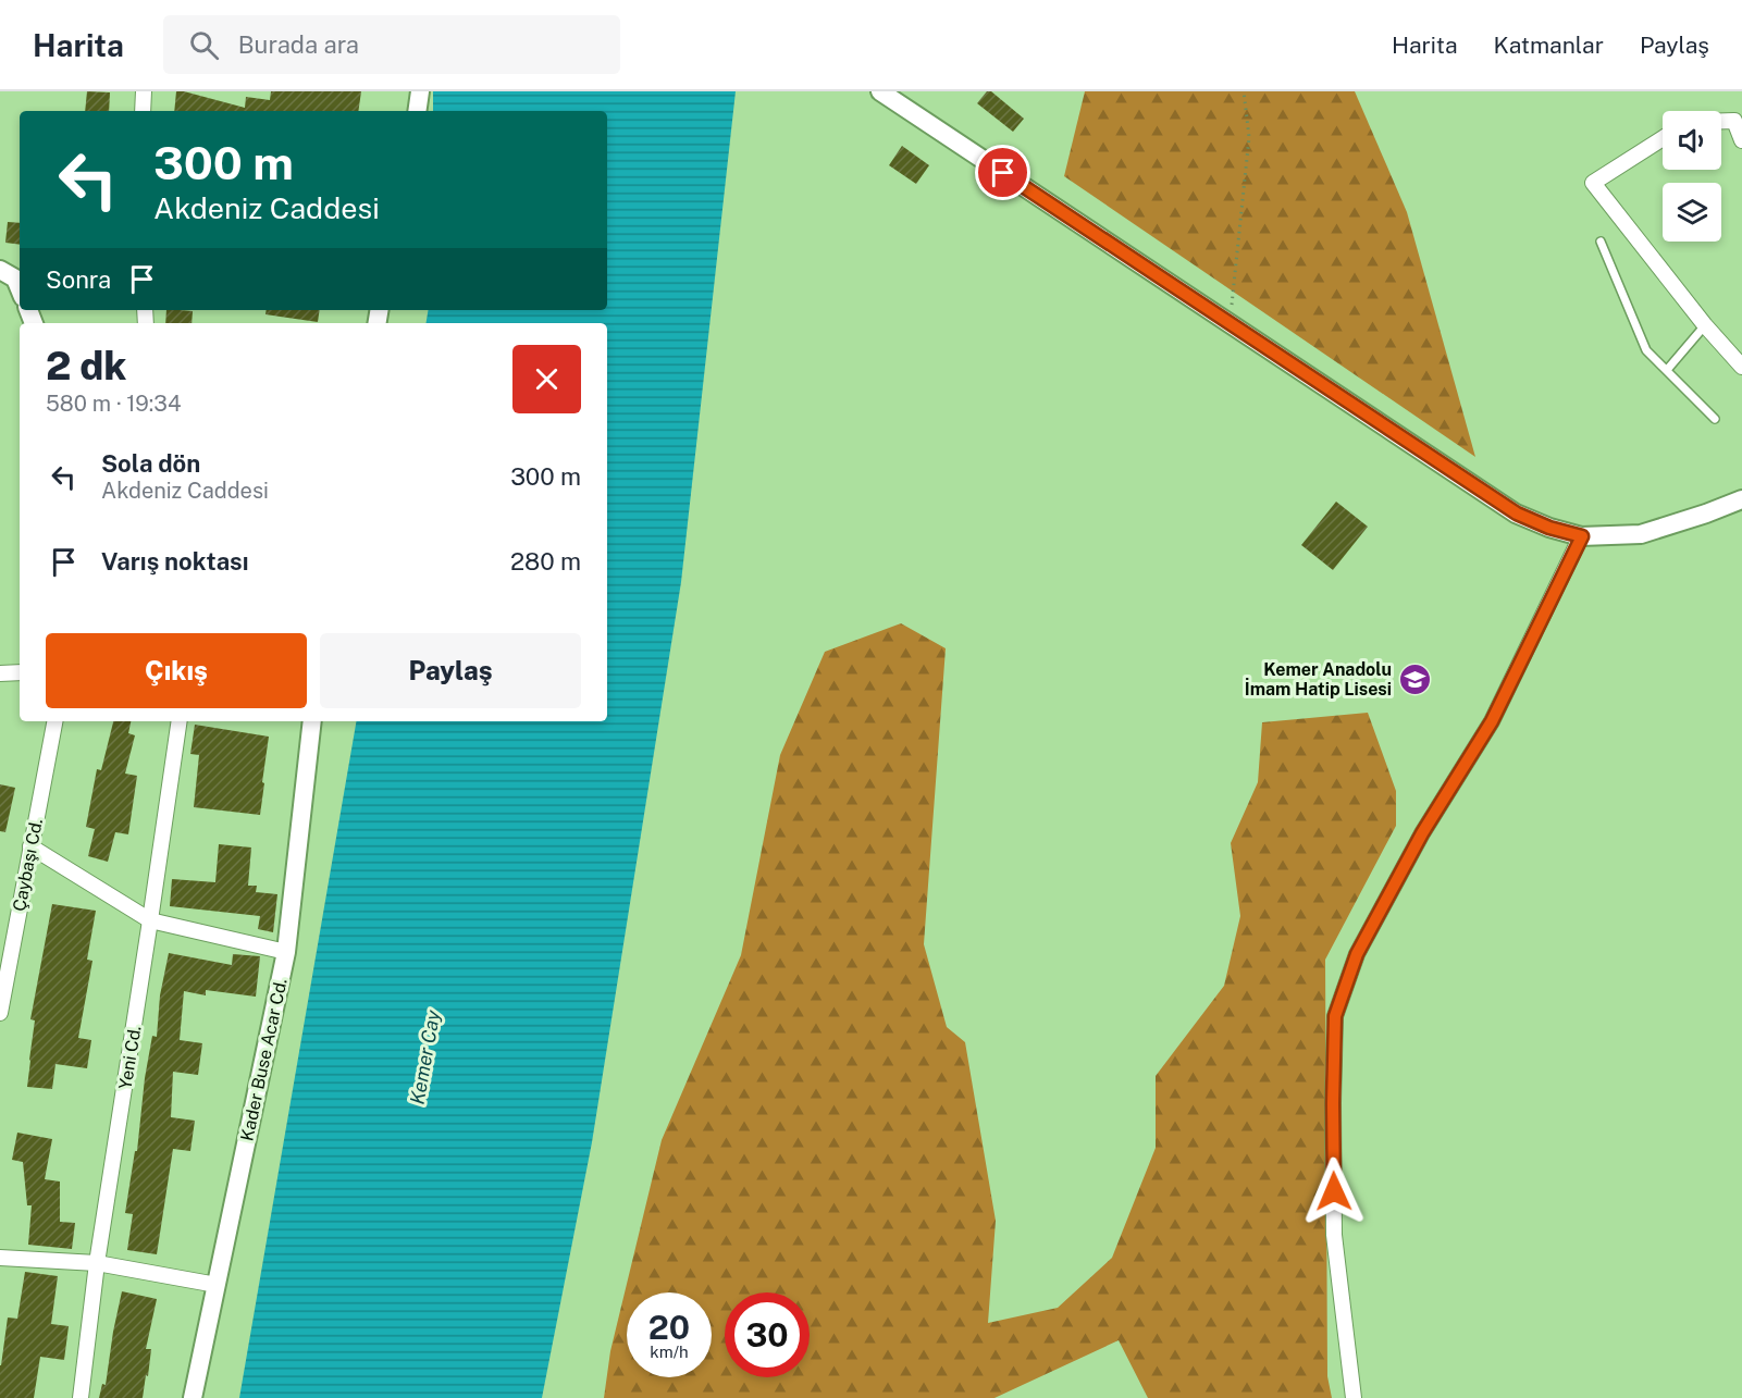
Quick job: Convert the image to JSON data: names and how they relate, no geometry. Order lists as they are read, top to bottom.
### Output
{
  "streets": {
    "street": ["Çaybaşı Cd.", "Yeni Cd.", "Kader Buse Acar Cd."]
  },
  "water": ["Kemer Cay"],
  "places": {
    "school or university": ["Kemer Anadolu İmam Hatip Lisesi"]
  },
  "page": {
    "header": "Harita",
    "search": "Burada ara",
    "nav": ["Harita", "Katmanlar", "Paylaş"],
    "turn": ["300 m", "Akdeniz Caddesi"],
    "then": "Sonra",
    "heading": ["2 dk", "580 m · 19:34"],
    "list": [
      {
        "name": "Sola dön",
        "note": "Akdeniz Caddesi",
        "value": "300 m"
      },
      {
        "name": "Varış noktası",
        "value": "280 m"
      }
    ],
    "buttons": ["Çıkış", "Paylaş"],
    "speed": "20 km/h",
    "limit": "30"
  }
}
